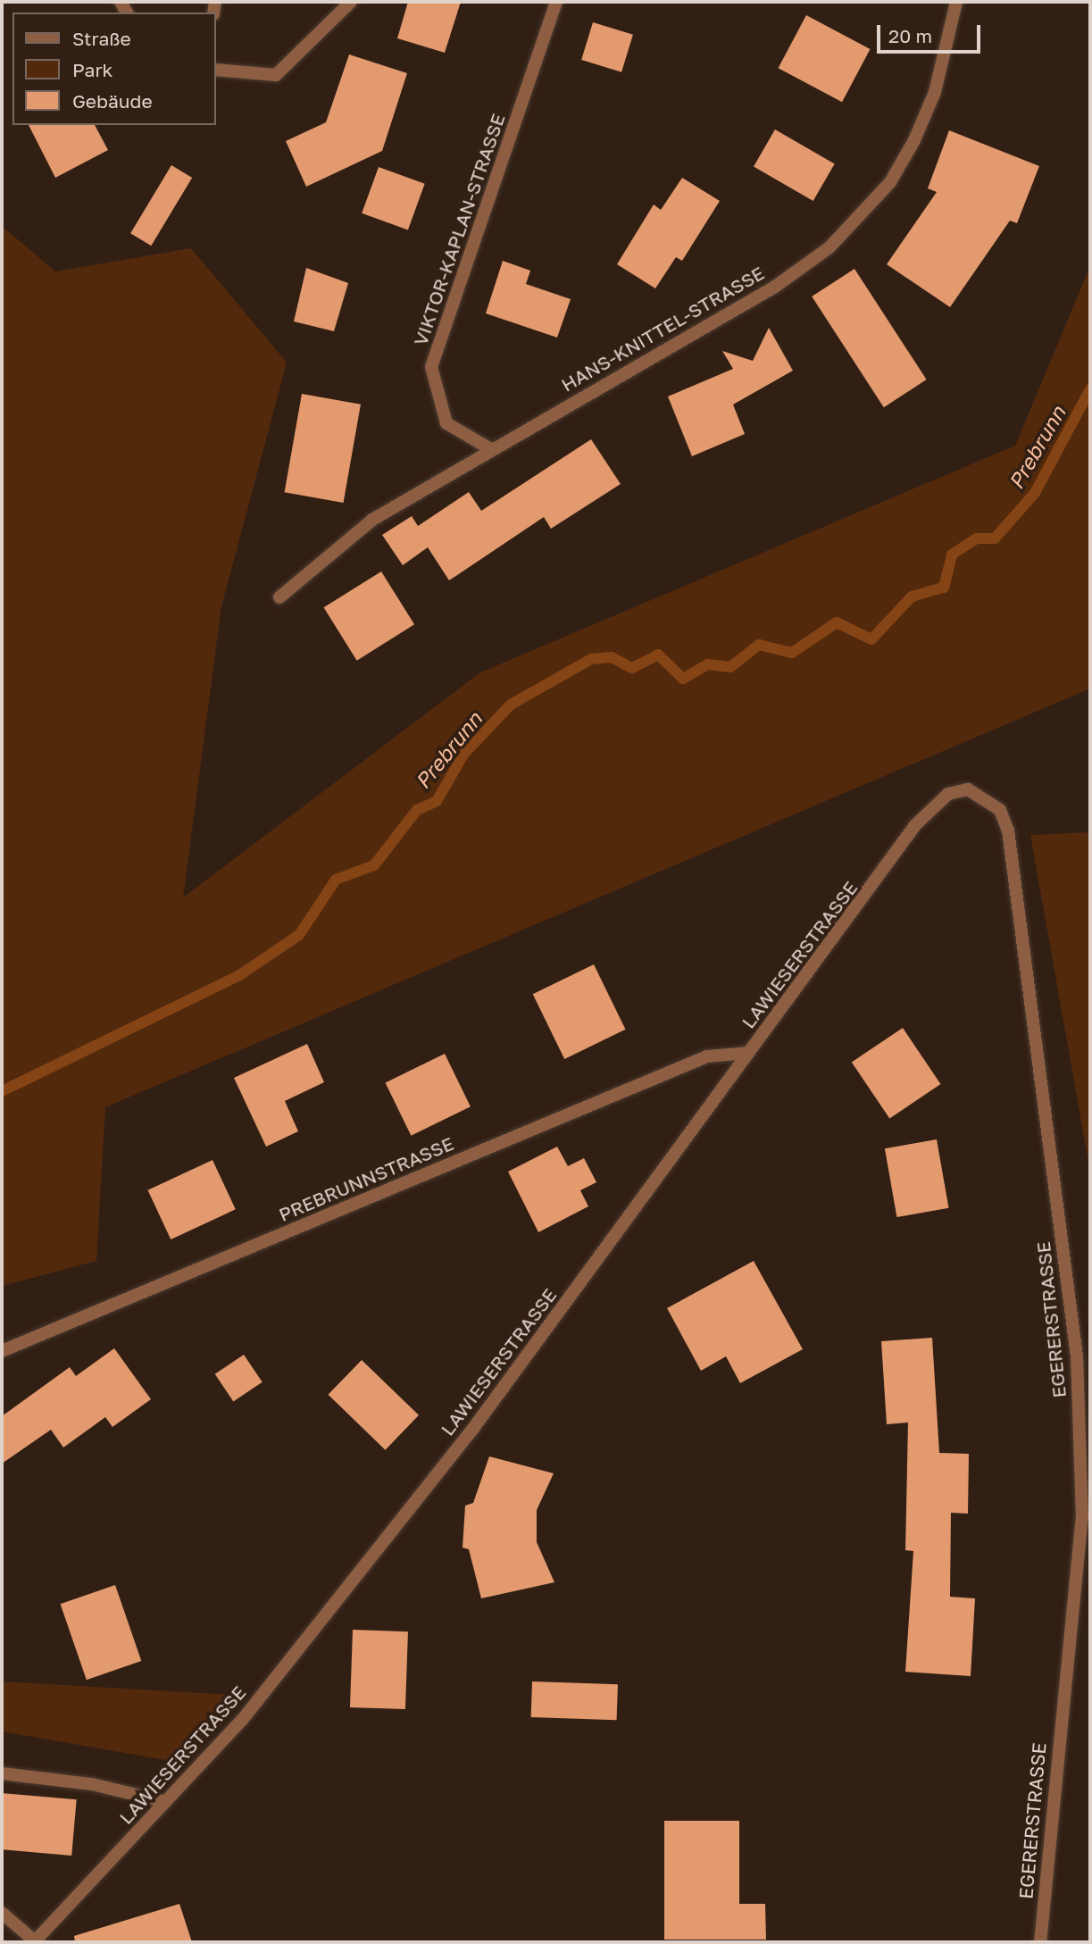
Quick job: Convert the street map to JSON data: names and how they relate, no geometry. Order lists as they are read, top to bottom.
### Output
{
  "streets": {
    "street": [
      "VIKTOR-KAPLAN-STRASSE",
      "HANS-KNITTEL-STRASSE",
      "LAWIESERSTRASSE",
      "PREBRUNNSTRASSE",
      "EGERERSTRASSE"
    ]
  },
  "crossings": [
    ["VIKTOR-KAPLAN-STRASSE", "HANS-KNITTEL-STRASSE"],
    ["LAWIESERSTRASSE", "PREBRUNNSTRASSE"],
    ["LAWIESERSTRASSE", "EGERERSTRASSE"]
  ],
  "water": ["Prebrunn"],
  "legend": ["Straße", "Park", "Gebäude"],
  "scale_bar": "20 m"
}
